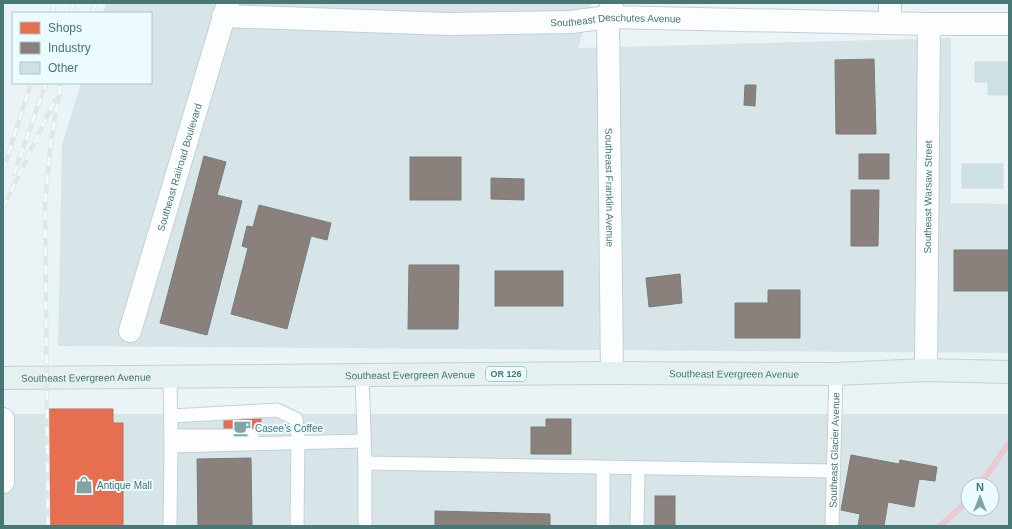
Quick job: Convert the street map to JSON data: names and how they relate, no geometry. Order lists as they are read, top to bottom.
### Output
{
  "streets": {
    "highway": ["OR 126", "Southeast Evergreen Avenue"],
    "street": [
      "Southeast Deschutes Avenue",
      "Southeast Railroad Boulevard",
      "Southeast Franklin Avenue",
      "Southeast Warsaw Street"
    ],
    "lane": ["Southeast Glacier Avenue"]
  },
  "crossings": [
    ["Southeast Deschutes Avenue", "Southeast Railroad Boulevard"],
    ["Southeast Deschutes Avenue", "Southeast Franklin Avenue"],
    ["Southeast Deschutes Avenue", "Southeast Warsaw Street"],
    ["Southeast Franklin Avenue", "Southeast Evergreen Avenue"],
    ["Southeast Warsaw Street", "Southeast Evergreen Avenue"],
    ["Southeast Evergreen Avenue", "Southeast Glacier Avenue"]
  ],
  "places": {
    "cafe": ["Casee’s Coffee"],
    "shop": ["Antique Mall"]
  },
  "legend": ["Shops", "Industry", "Other"],
  "north": "top"
}
